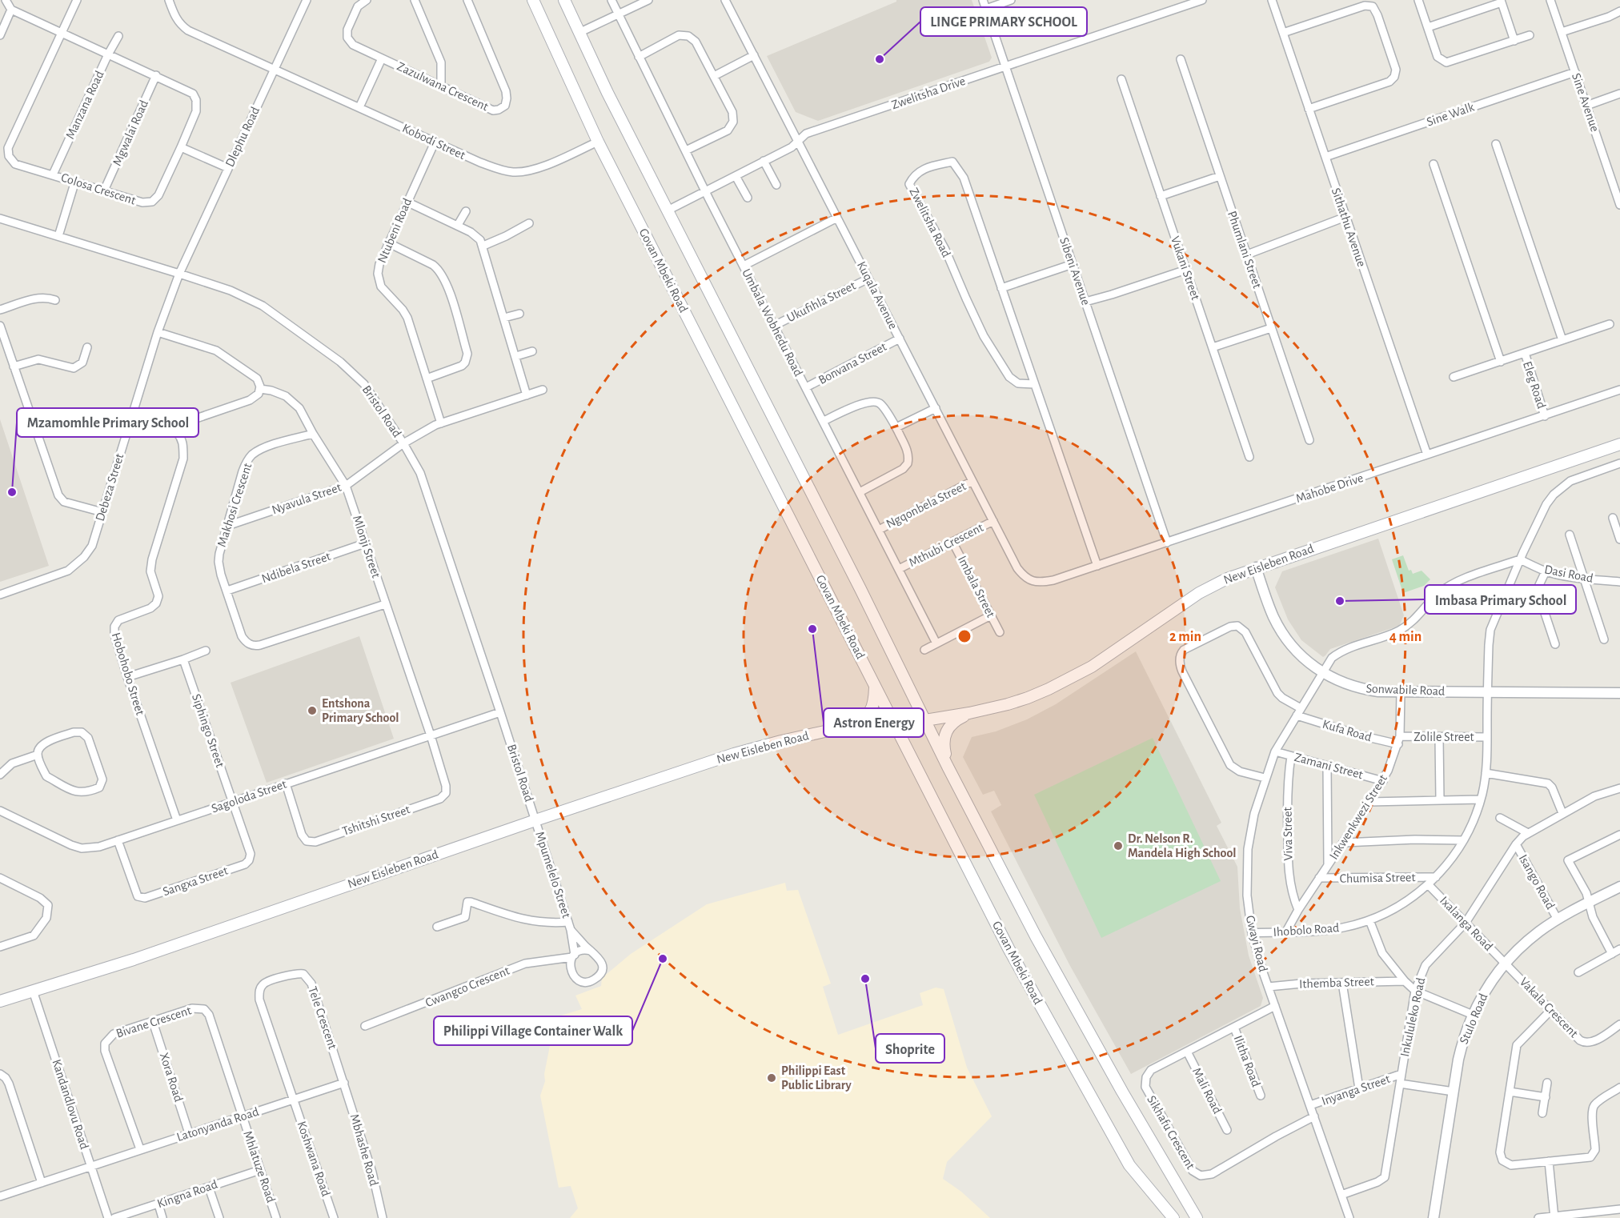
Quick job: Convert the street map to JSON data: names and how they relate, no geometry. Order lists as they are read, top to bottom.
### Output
{
  "streets": {
    "main road": ["Govan Mbeki Road", "New Eisleben Road"],
    "street": [
      "Zazulwana Crescent",
      "Zwelitsha Drive",
      "Sine Avenue",
      "Manzana Road",
      "Sine Walk",
      "Mgwalai Road",
      "Dlephu Road",
      "Kobodi Street",
      "Colosa Crescent",
      "Zwelitsha Road",
      "Sithathu Avenue",
      "Ntubeni Road",
      "Phumlani Street",
      "Vukani Street",
      "Sibeni Avenue",
      "Kuqala Avenue",
      "Ukufihla Street",
      "Umbala Wobhedu Road",
      "Bonvana Street",
      "Eleg Road",
      "Bristol Road",
      "Debeza Street",
      "Mahobe Drive",
      "Nyavula Street",
      "Makhosi Crescent",
      "Ngqonbela Street",
      "Mthubi Crescent",
      "Mlonji Street",
      "Ndibela Street",
      "Dasi Road",
      "Imbala Street",
      "Hobohobo Street",
      "Sonwabile Road",
      "Siphingo Street",
      "Kufa Road",
      "Zolile Street",
      "Zamani Street",
      "Sagoloda Street",
      "Inkwenkwezi Street",
      "Tshitshi Street",
      "Viva Street",
      "Mpumelelo Street",
      "Chumisa Street",
      "Sangxa Street",
      "Isango Road",
      "Ixalanga Road",
      "Ihobolo Road",
      "Gwayi Road",
      "Ithemba Street",
      "Cwangco Crescent",
      "Vakala Crescent",
      "Inkululeko Road",
      "Tele Crescent",
      "Stulo Road",
      "Bivane Crescent",
      "Ilitha Road",
      "Xora Road",
      "Inyanga Street",
      "Mali Road",
      "Kandandlovu Road",
      "Latonyanda Road",
      "Sikhafu Crescent",
      "Mbhashe Road",
      "Koshwana Road",
      "Mhlatuze Road",
      "Kingna Road"
    ]
  },
  "crossings": [
    ["Zazulwana Crescent", "Kobodi Street"],
    ["Zwelitsha Drive", "Sibeni Avenue"],
    ["Zwelitsha Drive", "Kuqala Avenue"],
    ["Zwelitsha Drive", "Umbala Wobhedu Road"],
    ["Sine Avenue", "Sine Walk"],
    ["Manzana Road", "Colosa Crescent"],
    ["Sine Walk", "Sithathu Avenue"],
    ["Mgwalai Road", "Colosa Crescent"],
    ["Dlephu Road", "Kobodi Street"],
    ["Dlephu Road", "Bristol Road"],
    ["Dlephu Road", "Debeza Street"],
    ["Kobodi Street", "Ntubeni Road"],
    ["Kobodi Street", "Govan Mbeki Road"],
    ["Zwelitsha Road", "Mahobe Drive"],
    ["Sithathu Avenue", "Mahobe Drive"],
    ["Ntubeni Road", "Nyavula Street"],
    ["Govan Mbeki Road", "New Eisleben Road"],
    ["Sibeni Avenue", "Mahobe Drive"],
    ["Kuqala Avenue", "Ukufihla Street"],
    ["Kuqala Avenue", "Bonvana Street"],
    ["Kuqala Avenue", "Mahobe Drive"],
    ["Kuqala Avenue", "Ngqonbela Street"],
    ["Kuqala Avenue", "Mthubi Crescent"],
    ["Ukufihla Street", "Umbala Wobhedu Road"],
    ["Umbala Wobhedu Road", "Bonvana Street"],
    ["Umbala Wobhedu Road", "Ngqonbela Street"],
    ["Umbala Wobhedu Road", "Mthubi Crescent"],
    ["Eleg Road", "Mahobe Drive"],
    ["Bristol Road", "Debeza Street"],
    ["Bristol Road", "Nyavula Street"],
    ["Bristol Road", "New Eisleben Road"],
    ["Bristol Road", "Sagoloda Street"],
    ["Bristol Road", "Mpumelelo Street"],
    ["Nyavula Street", "Makhosi Crescent"],
    ["Nyavula Street", "Mlonji Street"],
    ["Makhosi Crescent", "Mlonji Street"],
    ["Makhosi Crescent", "Ndibela Street"],
    ["Mthubi Crescent", "Imbala Street"],
    ["Mlonji Street", "Ndibela Street"],
    ["Mlonji Street", "Sagoloda Street"],
    ["Mlonji Street", "Tshitshi Street"],
    ["New Eisleben Road", "Sonwabile Road"],
    ["New Eisleben Road", "Mpumelelo Street"],
    ["New Eisleben Road", "Kandandlovu Road"],
    ["Dasi Road", "Ihobolo Road"],
    ["Dasi Road", "Gwayi Road"],
    ["Hobohobo Street", "Sagoloda Street"],
    ["Sonwabile Road", "Inkwenkwezi Street"],
    ["Sonwabile Road", "Ihobolo Road"],
    ["Sonwabile Road", "Gwayi Road"],
    ["Siphingo Street", "Sagoloda Street"],
    ["Siphingo Street", "Sangxa Street"],
    ["Kufa Road", "Zolile Street"],
    ["Kufa Road", "Inkwenkwezi Street"],
    ["Kufa Road", "Gwayi Road"],
    ["Zolile Street", "Inkwenkwezi Street"],
    ["Zolile Street", "Ihobolo Road"],
    ["Zamani Street", "Inkwenkwezi Street"],
    ["Zamani Street", "Viva Street"],
    ["Zamani Street", "Gwayi Road"],
    ["Sagoloda Street", "Tshitshi Street"],
    ["Sagoloda Street", "Sangxa Street"],
    ["Inkwenkwezi Street", "Viva Street"],
    ["Inkwenkwezi Street", "Chumisa Street"],
    ["Inkwenkwezi Street", "Ihobolo Road"],
    ["Mpumelelo Street", "Cwangco Crescent"],
    ["Chumisa Street", "Ihobolo Road"],
    ["Isango Road", "Inkululeko Road"],
    ["Isango Road", "Stulo Road"],
    ["Ixalanga Road", "Ihobolo Road"],
    ["Ixalanga Road", "Vakala Crescent"],
    ["Ixalanga Road", "Inkululeko Road"],
    ["Ixalanga Road", "Stulo Road"],
    ["Ihobolo Road", "Gwayi Road"],
    ["Ihobolo Road", "Ithemba Street"],
    ["Gwayi Road", "Ithemba Street"],
    ["Gwayi Road", "Inkululeko Road"],
    ["Gwayi Road", "Inyanga Street"],
    ["Gwayi Road", "Sikhafu Crescent"],
    ["Ithemba Street", "Inkululeko Road"],
    ["Ithemba Street", "Stulo Road"],
    ["Vakala Crescent", "Stulo Road"],
    ["Inkululeko Road", "Inyanga Street"],
    ["Tele Crescent", "Latonyanda Road"],
    ["Tele Crescent", "Mbhashe Road"],
    ["Tele Crescent", "Koshwana Road"],
    ["Stulo Road", "Inyanga Street"],
    ["Bivane Crescent", "Xora Road"],
    ["Bivane Crescent", "Latonyanda Road"],
    ["Bivane Crescent", "Mhlatuze Road"],
    ["Ilitha Road", "Sikhafu Crescent"],
    ["Xora Road", "Latonyanda Road"],
    ["Mali Road", "Sikhafu Crescent"],
    ["Kandandlovu Road", "Latonyanda Road"],
    ["Latonyanda Road", "Mbhashe Road"],
    ["Latonyanda Road", "Koshwana Road"],
    ["Latonyanda Road", "Mhlatuze Road"],
    ["Mhlatuze Road", "Kingna Road"]
  ],
  "places": [
    "LINGE PRIMARY SCHOOL",
    "Mzamomhle Primary School",
    "Imbasa Primary School",
    "Astron Energy",
    "Entshona Primary School",
    "Dr. Nelson R. Mandela High School",
    "Philippi Village Container Walk",
    "Shoprite",
    "Philippi East Public Library"
  ],
  "rings": ["2 min", "4 min"]
}
